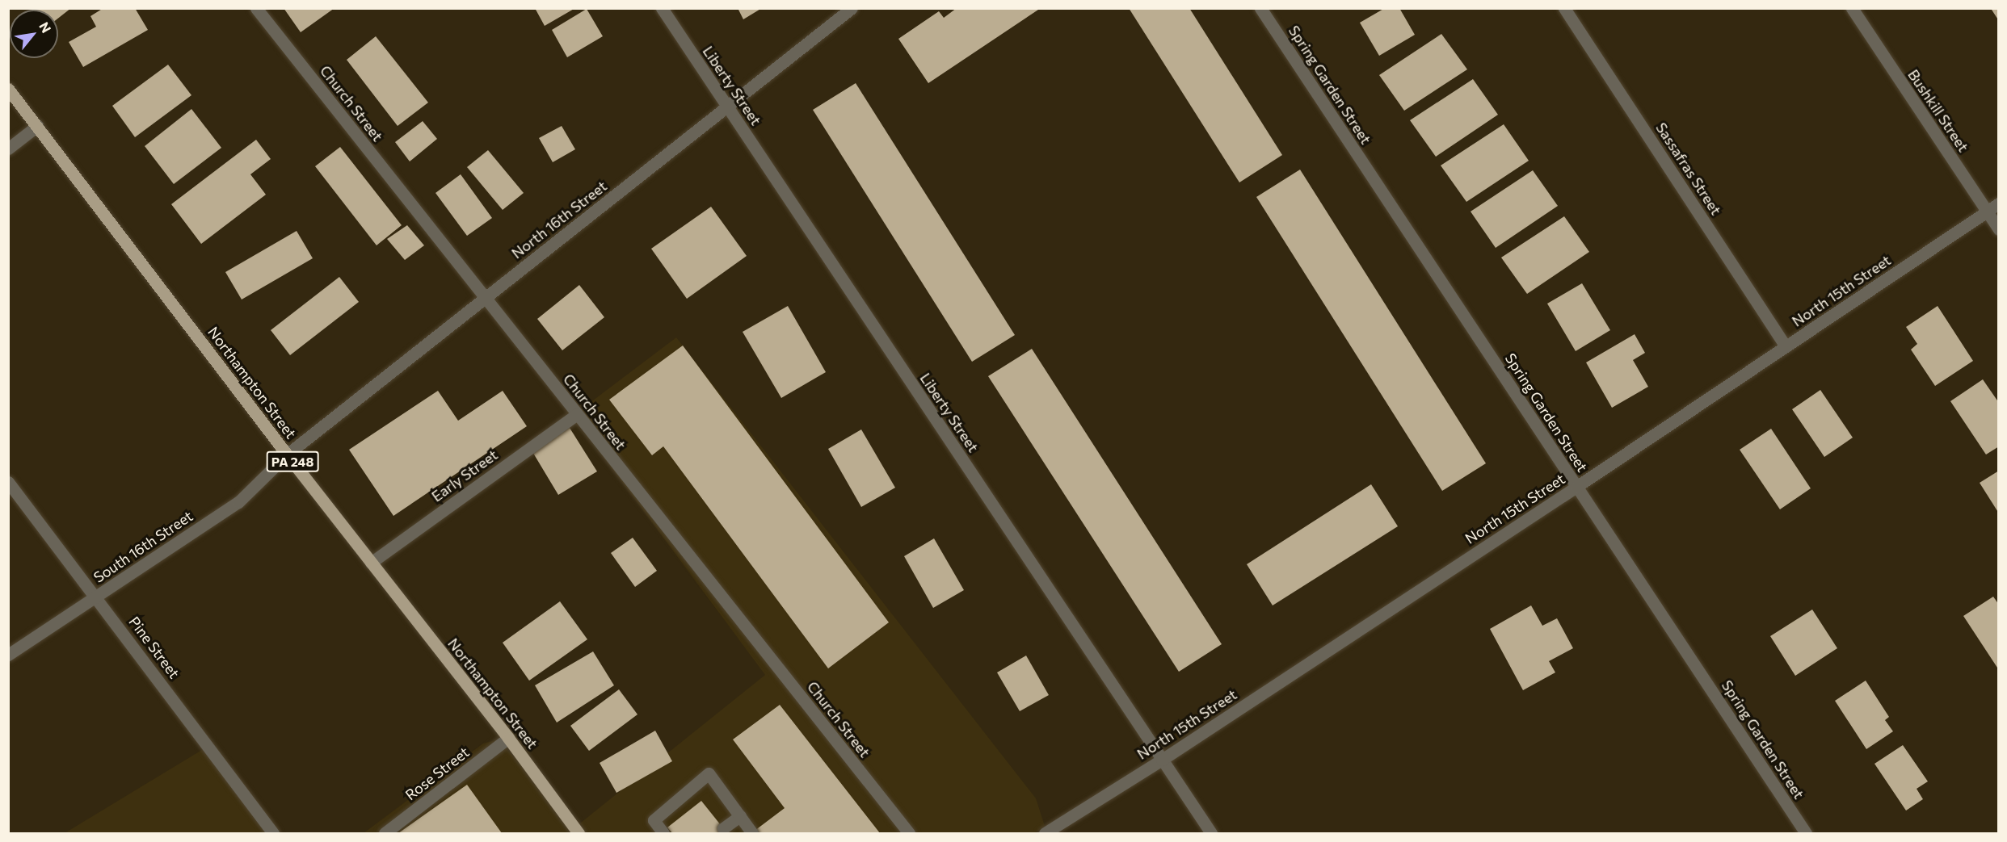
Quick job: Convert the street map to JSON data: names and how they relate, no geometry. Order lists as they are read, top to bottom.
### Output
{
  "streets": {
    "main road": ["Northampton Street", "PA 248"],
    "street": [
      "Spring Garden Street",
      "Liberty Street",
      "Church Street",
      "Bushkill Street",
      "Sassafras Street",
      "North 16th Street",
      "North 15th Street",
      "Early Street",
      "South 16th Street",
      "Pine Street",
      "Rose Street"
    ]
  },
  "crossings": [
    ["Spring Garden Street", "North 15th Street"],
    ["Liberty Street", "North 16th Street"],
    ["Liberty Street", "North 15th Street"],
    ["Church Street", "North 16th Street"],
    ["Church Street", "Early Street"],
    ["Bushkill Street", "North 15th Street"],
    ["Sassafras Street", "North 15th Street"],
    ["North 16th Street", "Northampton Street"],
    ["North 16th Street", "South 16th Street"],
    ["Northampton Street", "Early Street"],
    ["Northampton Street", "South 16th Street"],
    ["Northampton Street", "Rose Street"],
    ["South 16th Street", "Pine Street"]
  ],
  "north": "top right"
}
